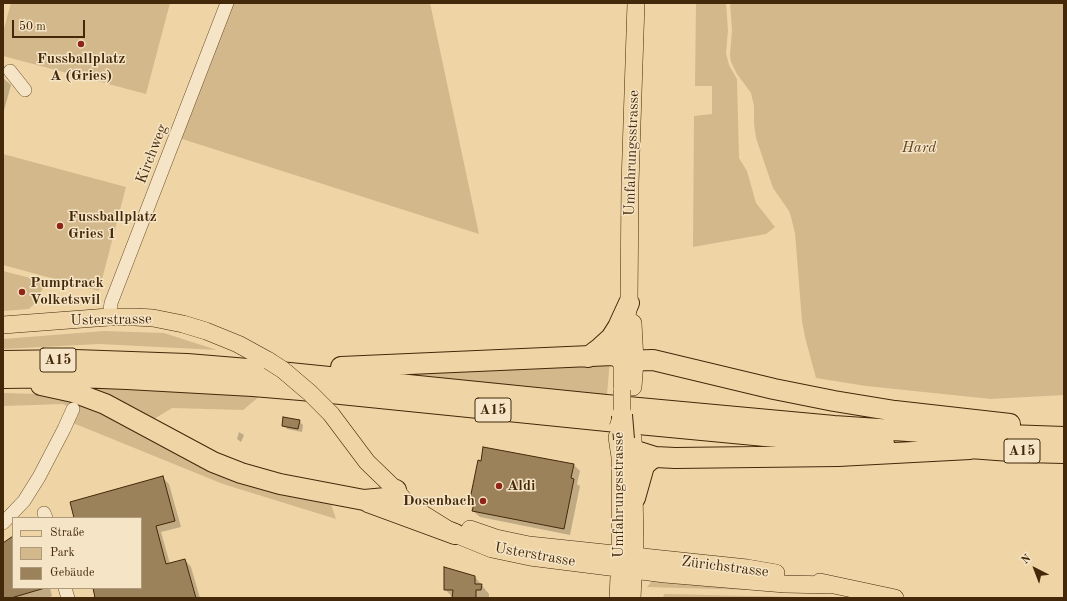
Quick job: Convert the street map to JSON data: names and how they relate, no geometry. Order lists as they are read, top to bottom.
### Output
{
  "streets": {
    "highway": ["A15"],
    "main road": ["Umfahrungsstrasse", "Usterstrasse", "Zürichstrasse"],
    "street": ["Kirchweg"]
  },
  "crossings": [
    ["Umfahrungsstrasse", "Usterstrasse"],
    ["Umfahrungsstrasse", "Zürichstrasse"],
    ["Kirchweg", "Usterstrasse"],
    ["Usterstrasse", "Zürichstrasse"]
  ],
  "parks": ["Hard"],
  "places": [
    "Fussballplatz A (Gries)",
    "Fussballplatz Gries 1",
    "Pumptrack Volketswil",
    "Aldi",
    "Dosenbach"
  ],
  "legend": ["Straße", "Park", "Gebäude"],
  "scale_bar": "50 m",
  "north": "top left"
}
